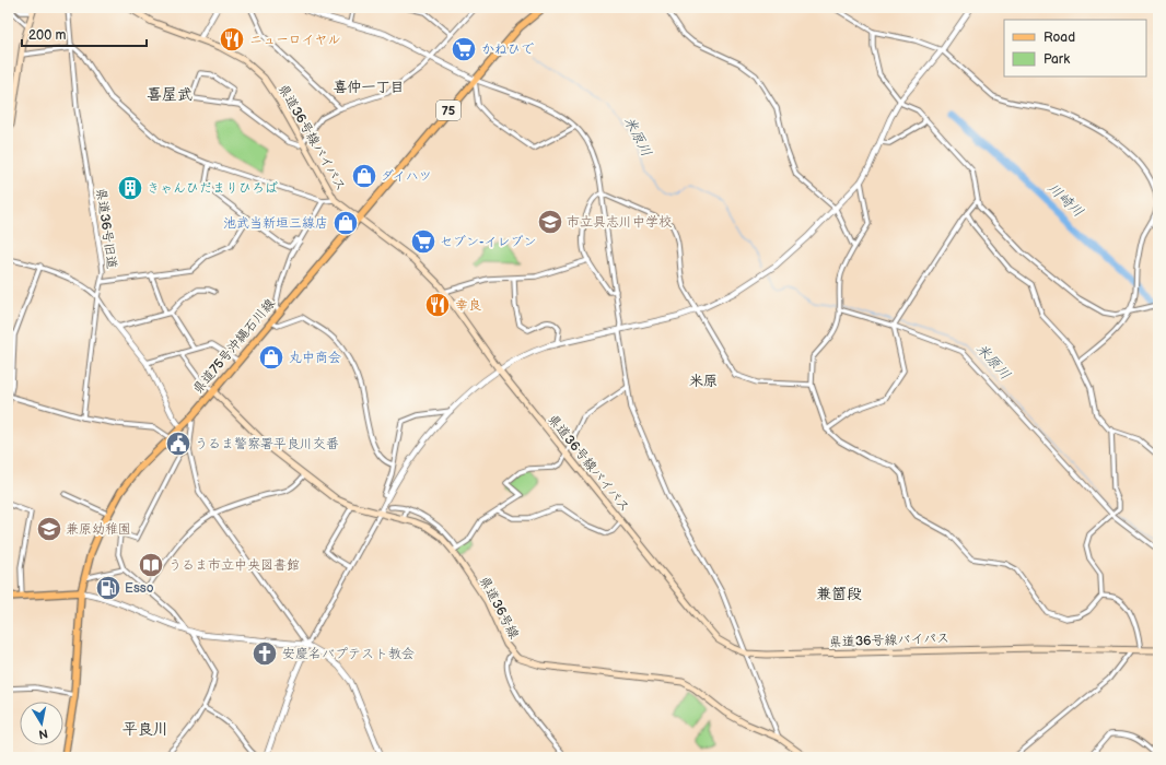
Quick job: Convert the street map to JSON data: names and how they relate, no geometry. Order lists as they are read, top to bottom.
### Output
{
  "streets": {
    "main road": [
      "75",
      "県道36号線バイパス",
      "県道75号沖縄石川線",
      "県道36号線"
    ],
    "street": ["県道36号旧道"]
  },
  "crossings": [
    ["県道36号線バイパス", "県道75号沖縄石川線"],
    ["県道75号沖縄石川線", "県道36号線"]
  ],
  "districts": [
    "喜仲一丁目",
    "喜屋武",
    "米原",
    "兼箇段",
    "平良川"
  ],
  "water": ["米原川", "川崎川"],
  "places": {
    "restaurant": ["ニューロイヤル", "幸良"],
    "supermarket": ["かねひで", "セブン-イレブン"],
    "shop": ["ダイハツ", "池武当新垣三線店", "丸中商会"],
    "building": ["きゃんひだまりひろば"],
    "school or university": ["市立具志川中学校", "兼原幼稚園"],
    "public building": ["うるま警察署平良川交番"],
    "library": ["うるま市立中央図書館"],
    "fuel station": ["Esso"],
    "church": ["安慶名バプテスト教会"]
  },
  "legend": ["Road", "Park"],
  "scale_bar": "200 m",
  "north": "bottom"
}
